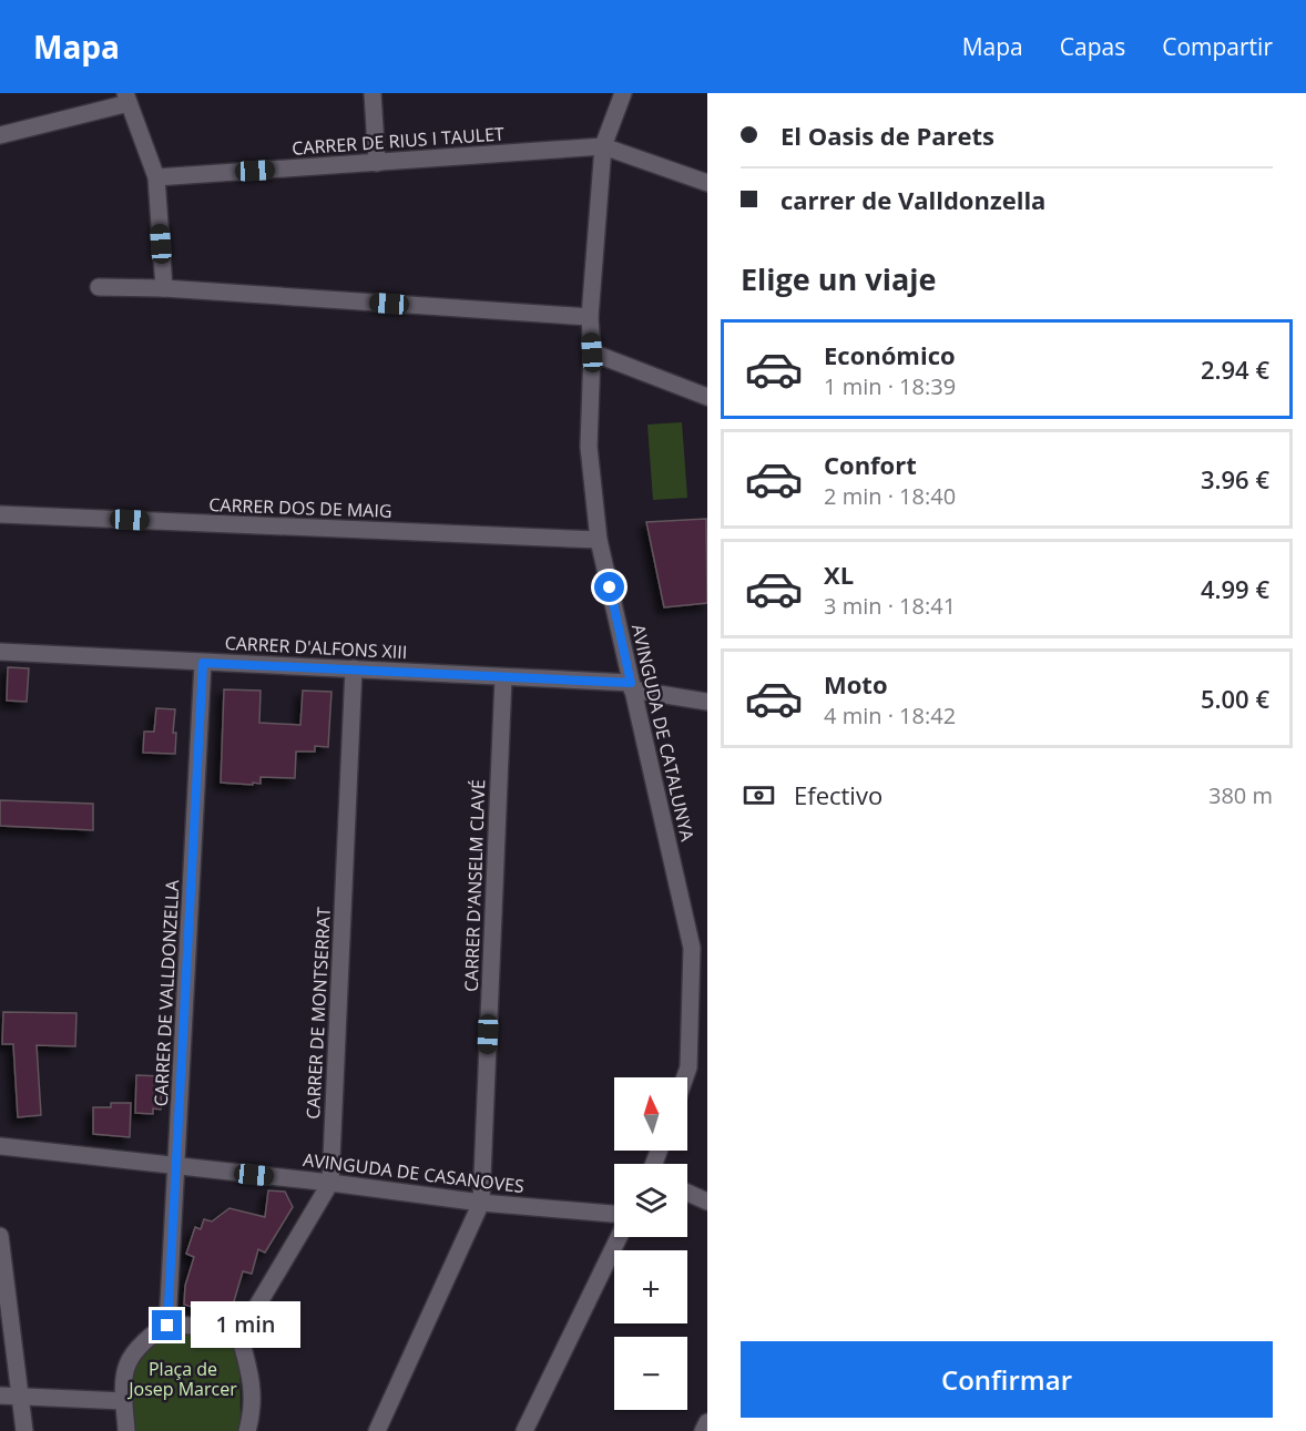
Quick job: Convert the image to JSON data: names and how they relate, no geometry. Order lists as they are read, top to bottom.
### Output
{
  "streets": {
    "street": [
      "CARRER DE RIUS I TAULET",
      "CARRER DOS DE MAIG",
      "CARRER D'ALFONS XIII",
      "AVINGUDA DE CATALUNYA",
      "CARRER D'ANSELM CLAVÉ",
      "CARRER DE VALLDONZELLA",
      "CARRER DE MONTSERRAT",
      "AVINGUDA DE CASANOVES"
    ]
  },
  "crossings": [
    ["CARRER DE RIUS I TAULET", "AVINGUDA DE CATALUNYA"],
    ["CARRER DOS DE MAIG", "AVINGUDA DE CATALUNYA"],
    ["CARRER D'ALFONS XIII", "AVINGUDA DE CATALUNYA"],
    ["CARRER D'ALFONS XIII", "CARRER D'ANSELM CLAVÉ"],
    ["CARRER D'ALFONS XIII", "CARRER DE VALLDONZELLA"],
    ["CARRER D'ALFONS XIII", "CARRER DE MONTSERRAT"],
    ["CARRER D'ANSELM CLAVÉ", "AVINGUDA DE CASANOVES"],
    ["CARRER DE VALLDONZELLA", "AVINGUDA DE CASANOVES"],
    ["CARRER DE MONTSERRAT", "AVINGUDA DE CASANOVES"]
  ],
  "parks": ["Plaça de Josep Marcer"],
  "north": "top",
  "page": {
    "header": "Mapa",
    "nav": ["Mapa", "Capas", "Compartir"],
    "banner": ["El Oasis de Parets", "carrer de Valldonzella"],
    "heading": "Elige un viaje",
    "list": [
      {
        "name": "Económico",
        "note": "1 min · 18:39",
        "value": "2.94 €"
      },
      {
        "name": "Confort",
        "note": "2 min · 18:40",
        "value": "3.96 €"
      },
      {
        "name": "XL",
        "note": "3 min · 18:41",
        "value": "4.99 €"
      },
      {
        "name": "Moto",
        "note": "4 min · 18:42",
        "value": "5.00 €"
      }
    ],
    "pay": ["Efectivo", "380 m"],
    "map_buttons": ["+", "−"],
    "bubble": "1 min",
    "buttons": "Confirmar"
  }
}
